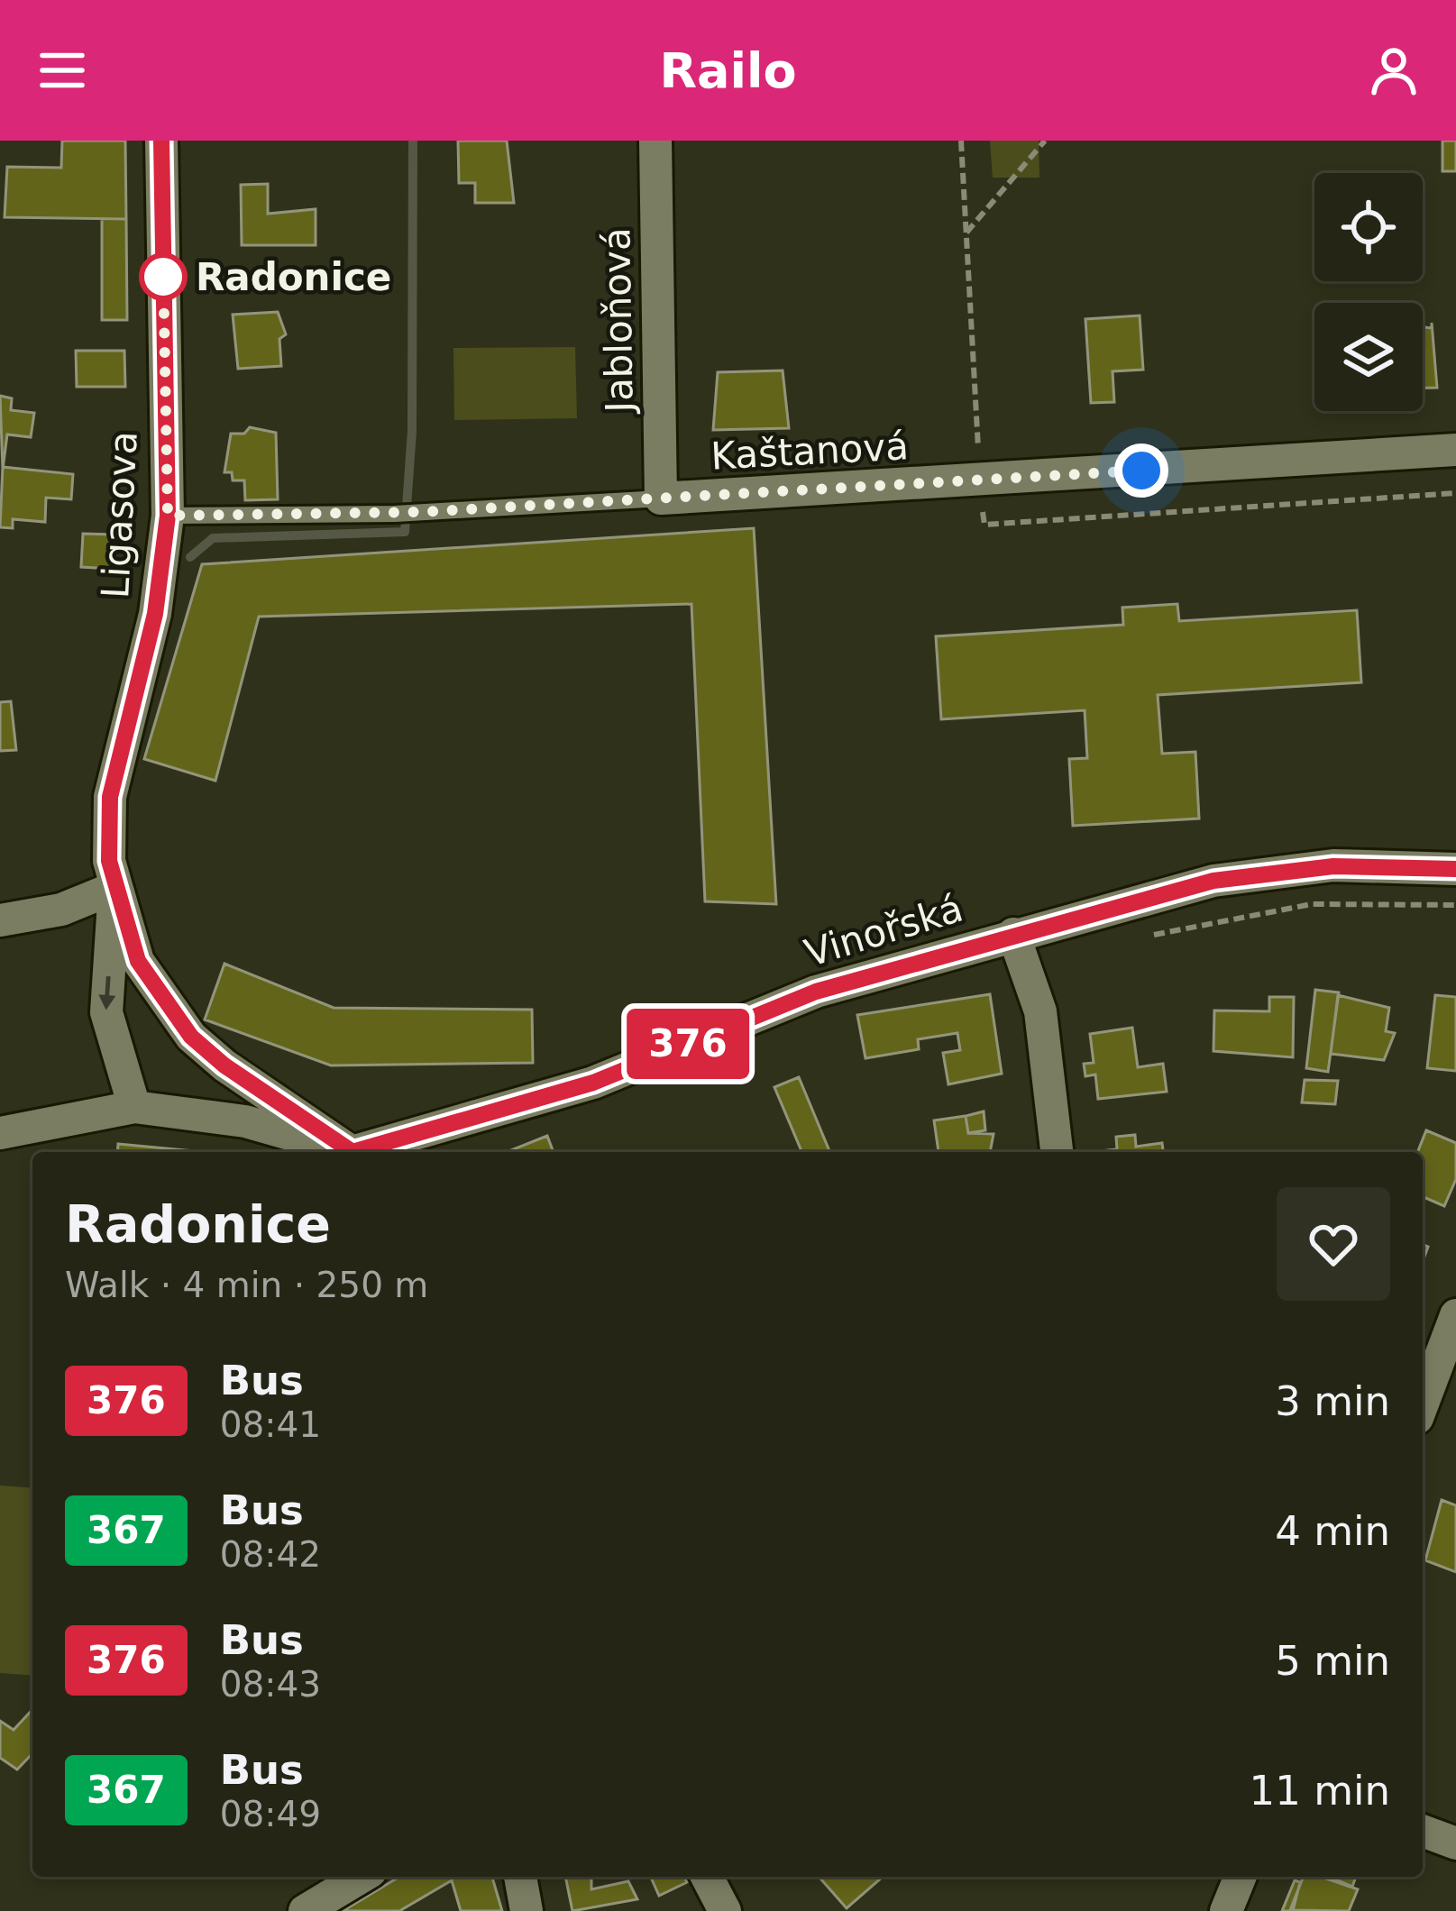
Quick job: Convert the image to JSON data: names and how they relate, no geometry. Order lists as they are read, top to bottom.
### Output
{
  "streets": {
    "street": [
      "Jabloňová",
      "Kaštanová",
      "Ligasova",
      "Vinořská"
    ]
  },
  "crossings": [
    ["Jabloňová", "Kaštanová"],
    ["Kaštanová", "Ligasova"]
  ],
  "places": ["Radonice"],
  "lines": ["bus line 376"],
  "page": {
    "header": "Railo",
    "on_map": "376",
    "heading": ["Radonice", "Walk · 4 min · 250 m"],
    "list": [
      {
        "mark": "376",
        "name": "Bus",
        "note": "08:41",
        "value": "3 min"
      },
      {
        "mark": "367",
        "name": "Bus",
        "note": "08:42",
        "value": "4 min"
      },
      {
        "mark": "376",
        "name": "Bus",
        "note": "08:43",
        "value": "5 min"
      },
      {
        "mark": "367",
        "name": "Bus",
        "note": "08:49",
        "value": "11 min"
      }
    ]
  }
}
